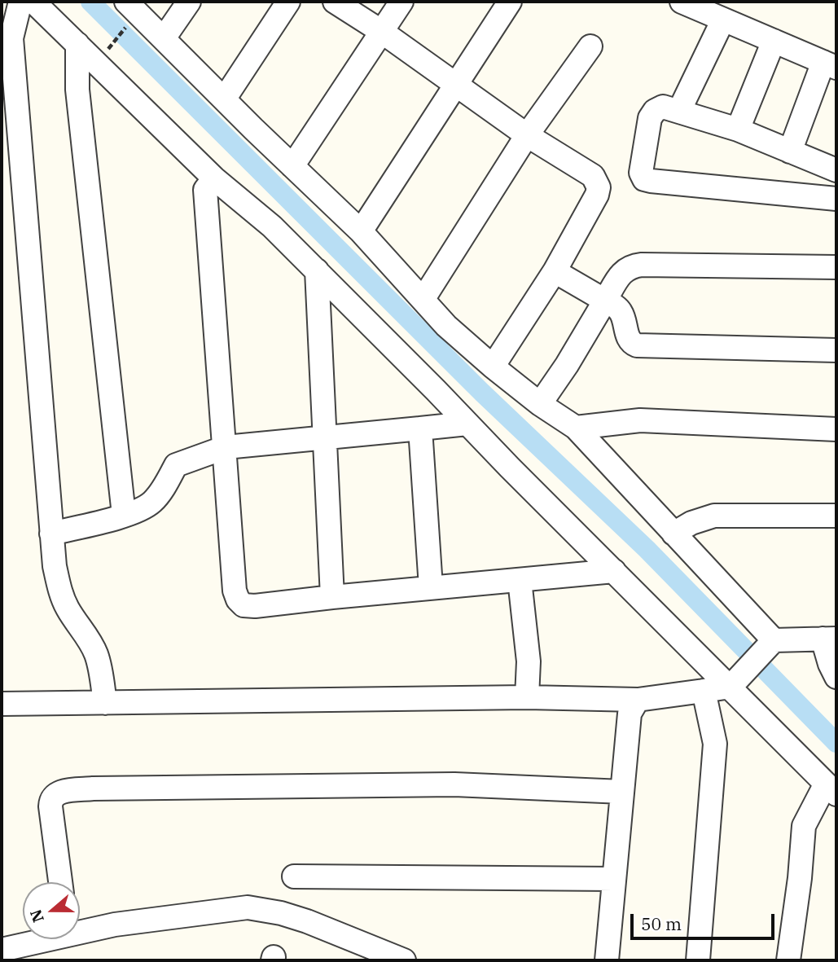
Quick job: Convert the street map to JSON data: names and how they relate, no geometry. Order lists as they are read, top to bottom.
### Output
{
  "scale_bar": "50 m",
  "north": "left"
}
